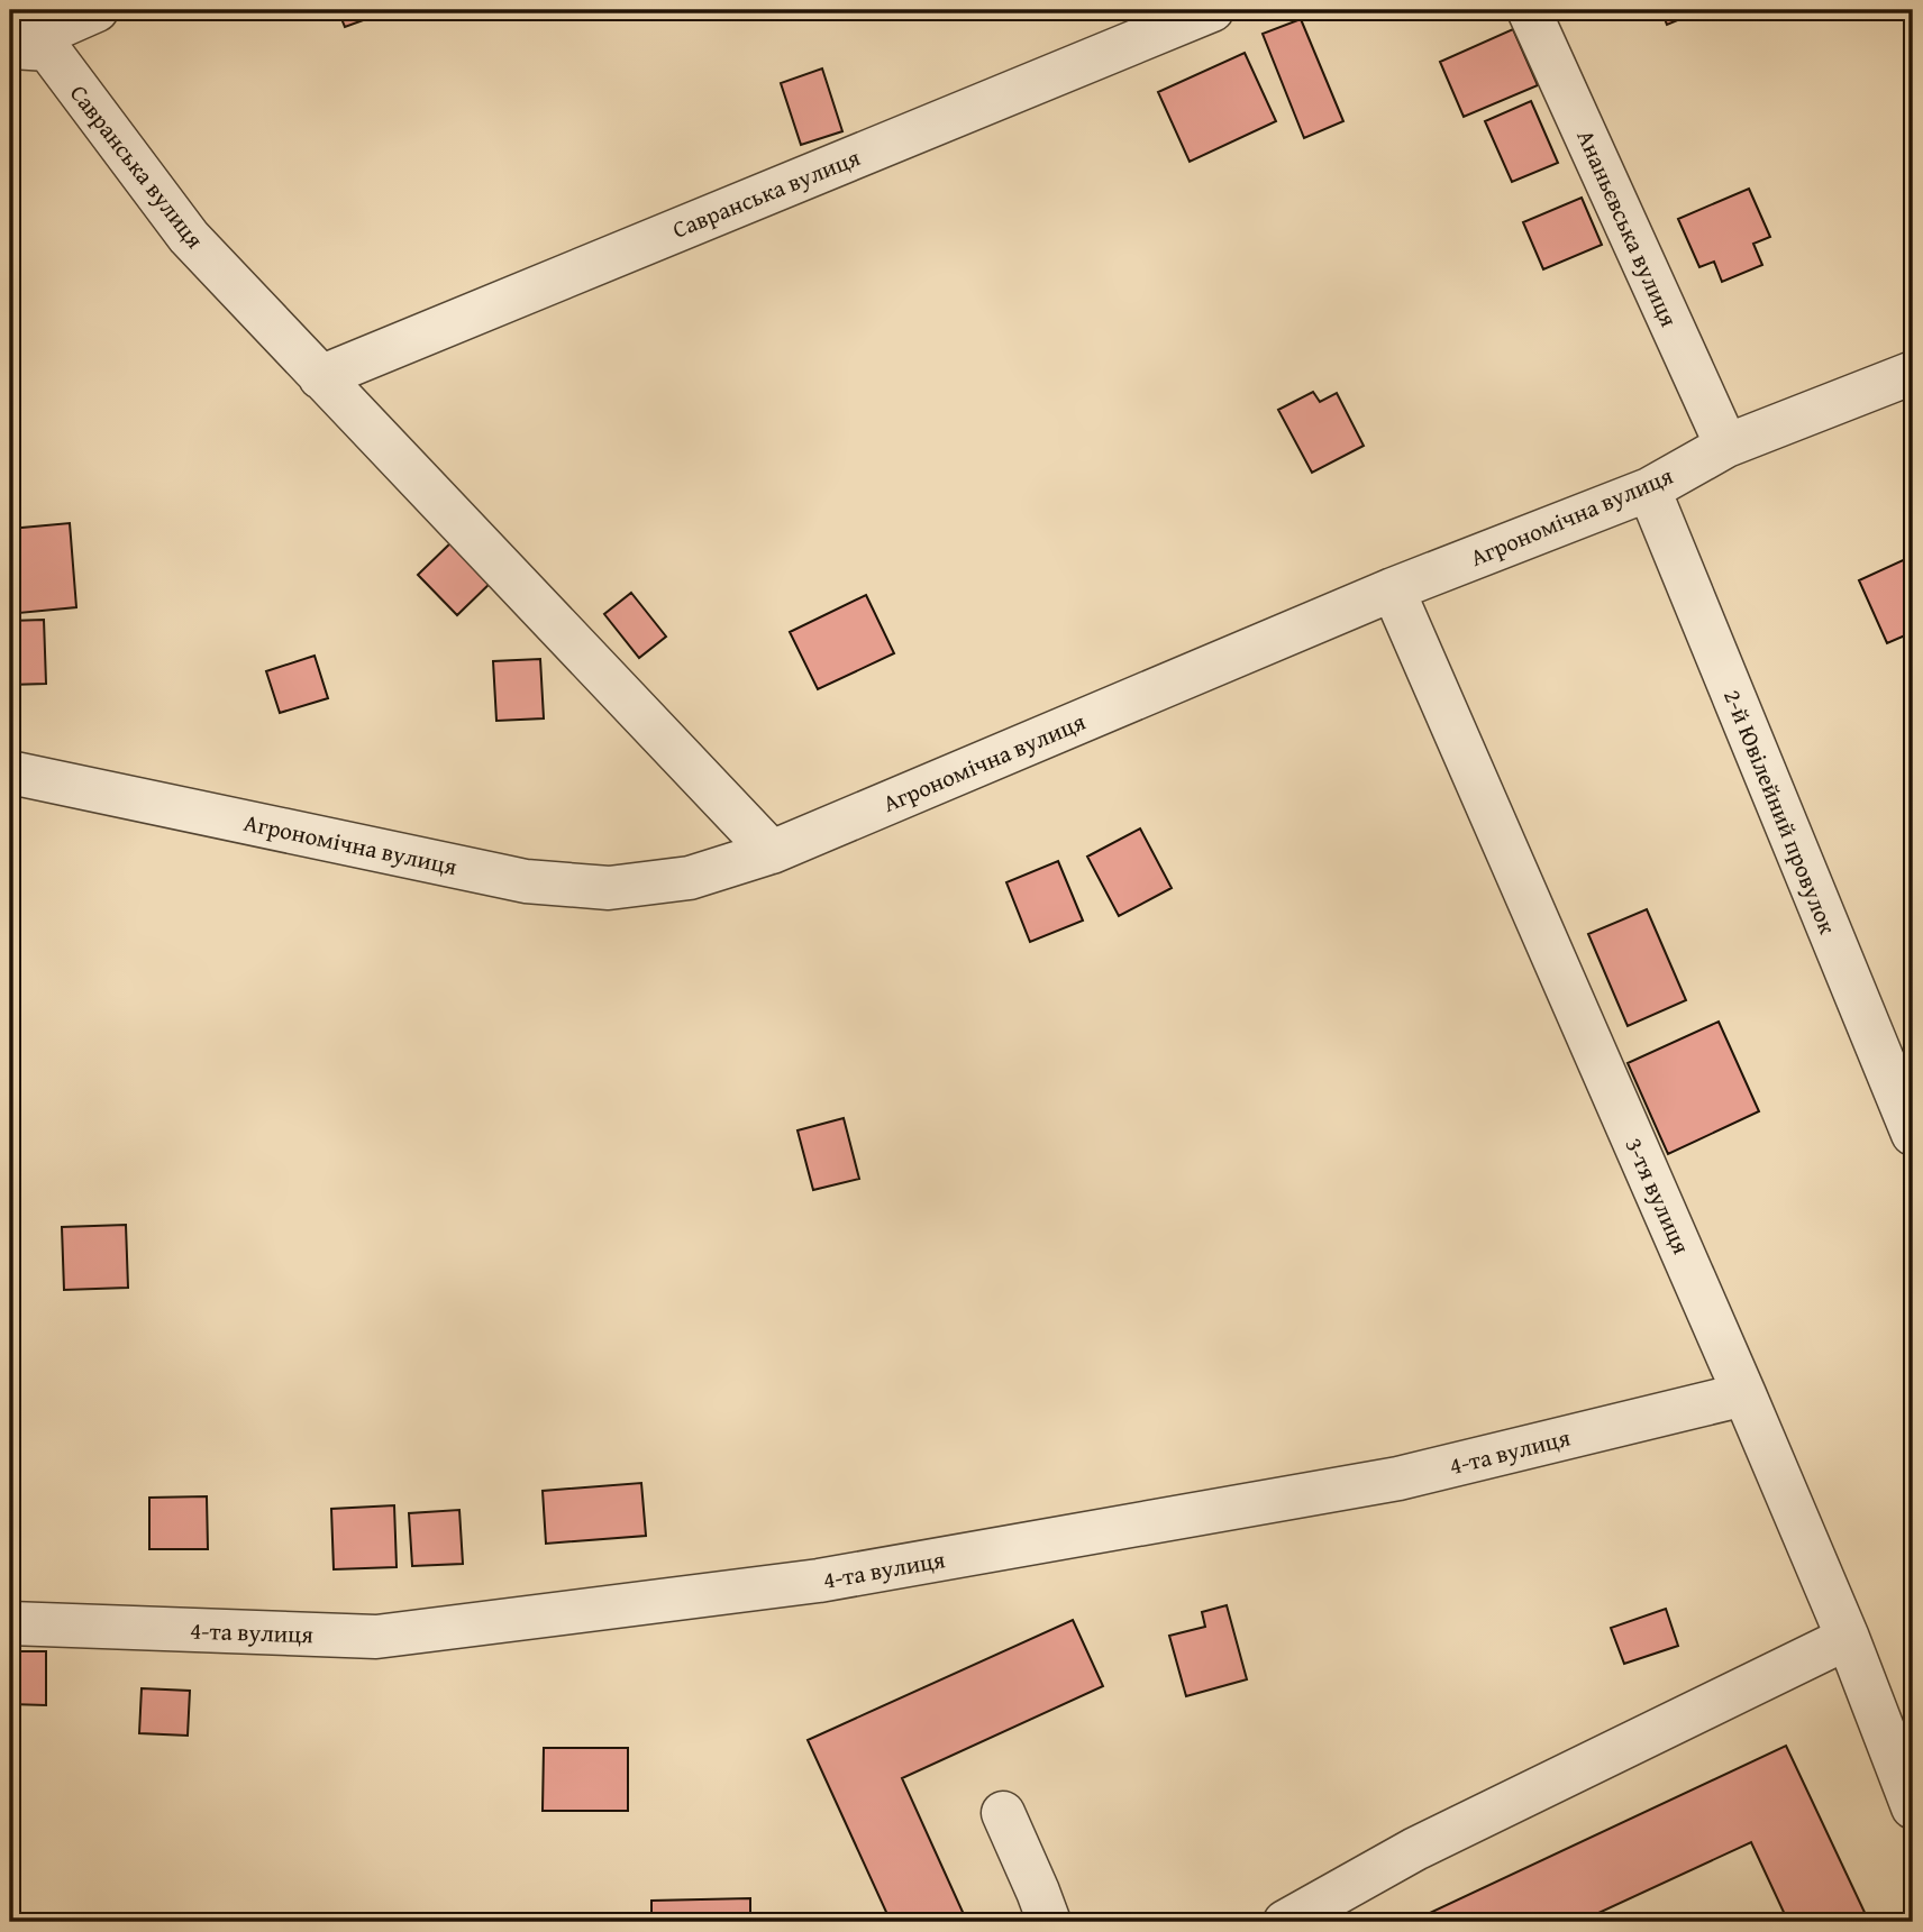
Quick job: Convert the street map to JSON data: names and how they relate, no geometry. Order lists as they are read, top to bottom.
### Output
{
  "streets": {
    "street": [
      "Савранська вулиця",
      "Ананьєвська вулиця",
      "Агрономічна вулиця",
      "2-й Ювілейний провулок",
      "3-тя вулиця",
      "4-та вулиця"
    ]
  },
  "crossings": [
    ["Савранська вулиця", "Агрономічна вулиця"],
    ["Ананьєвська вулиця", "Агрономічна вулиця"],
    ["Агрономічна вулиця", "2-й Ювілейний провулок"],
    ["Агрономічна вулиця", "3-тя вулиця"],
    ["3-тя вулиця", "4-та вулиця"]
  ]
}
